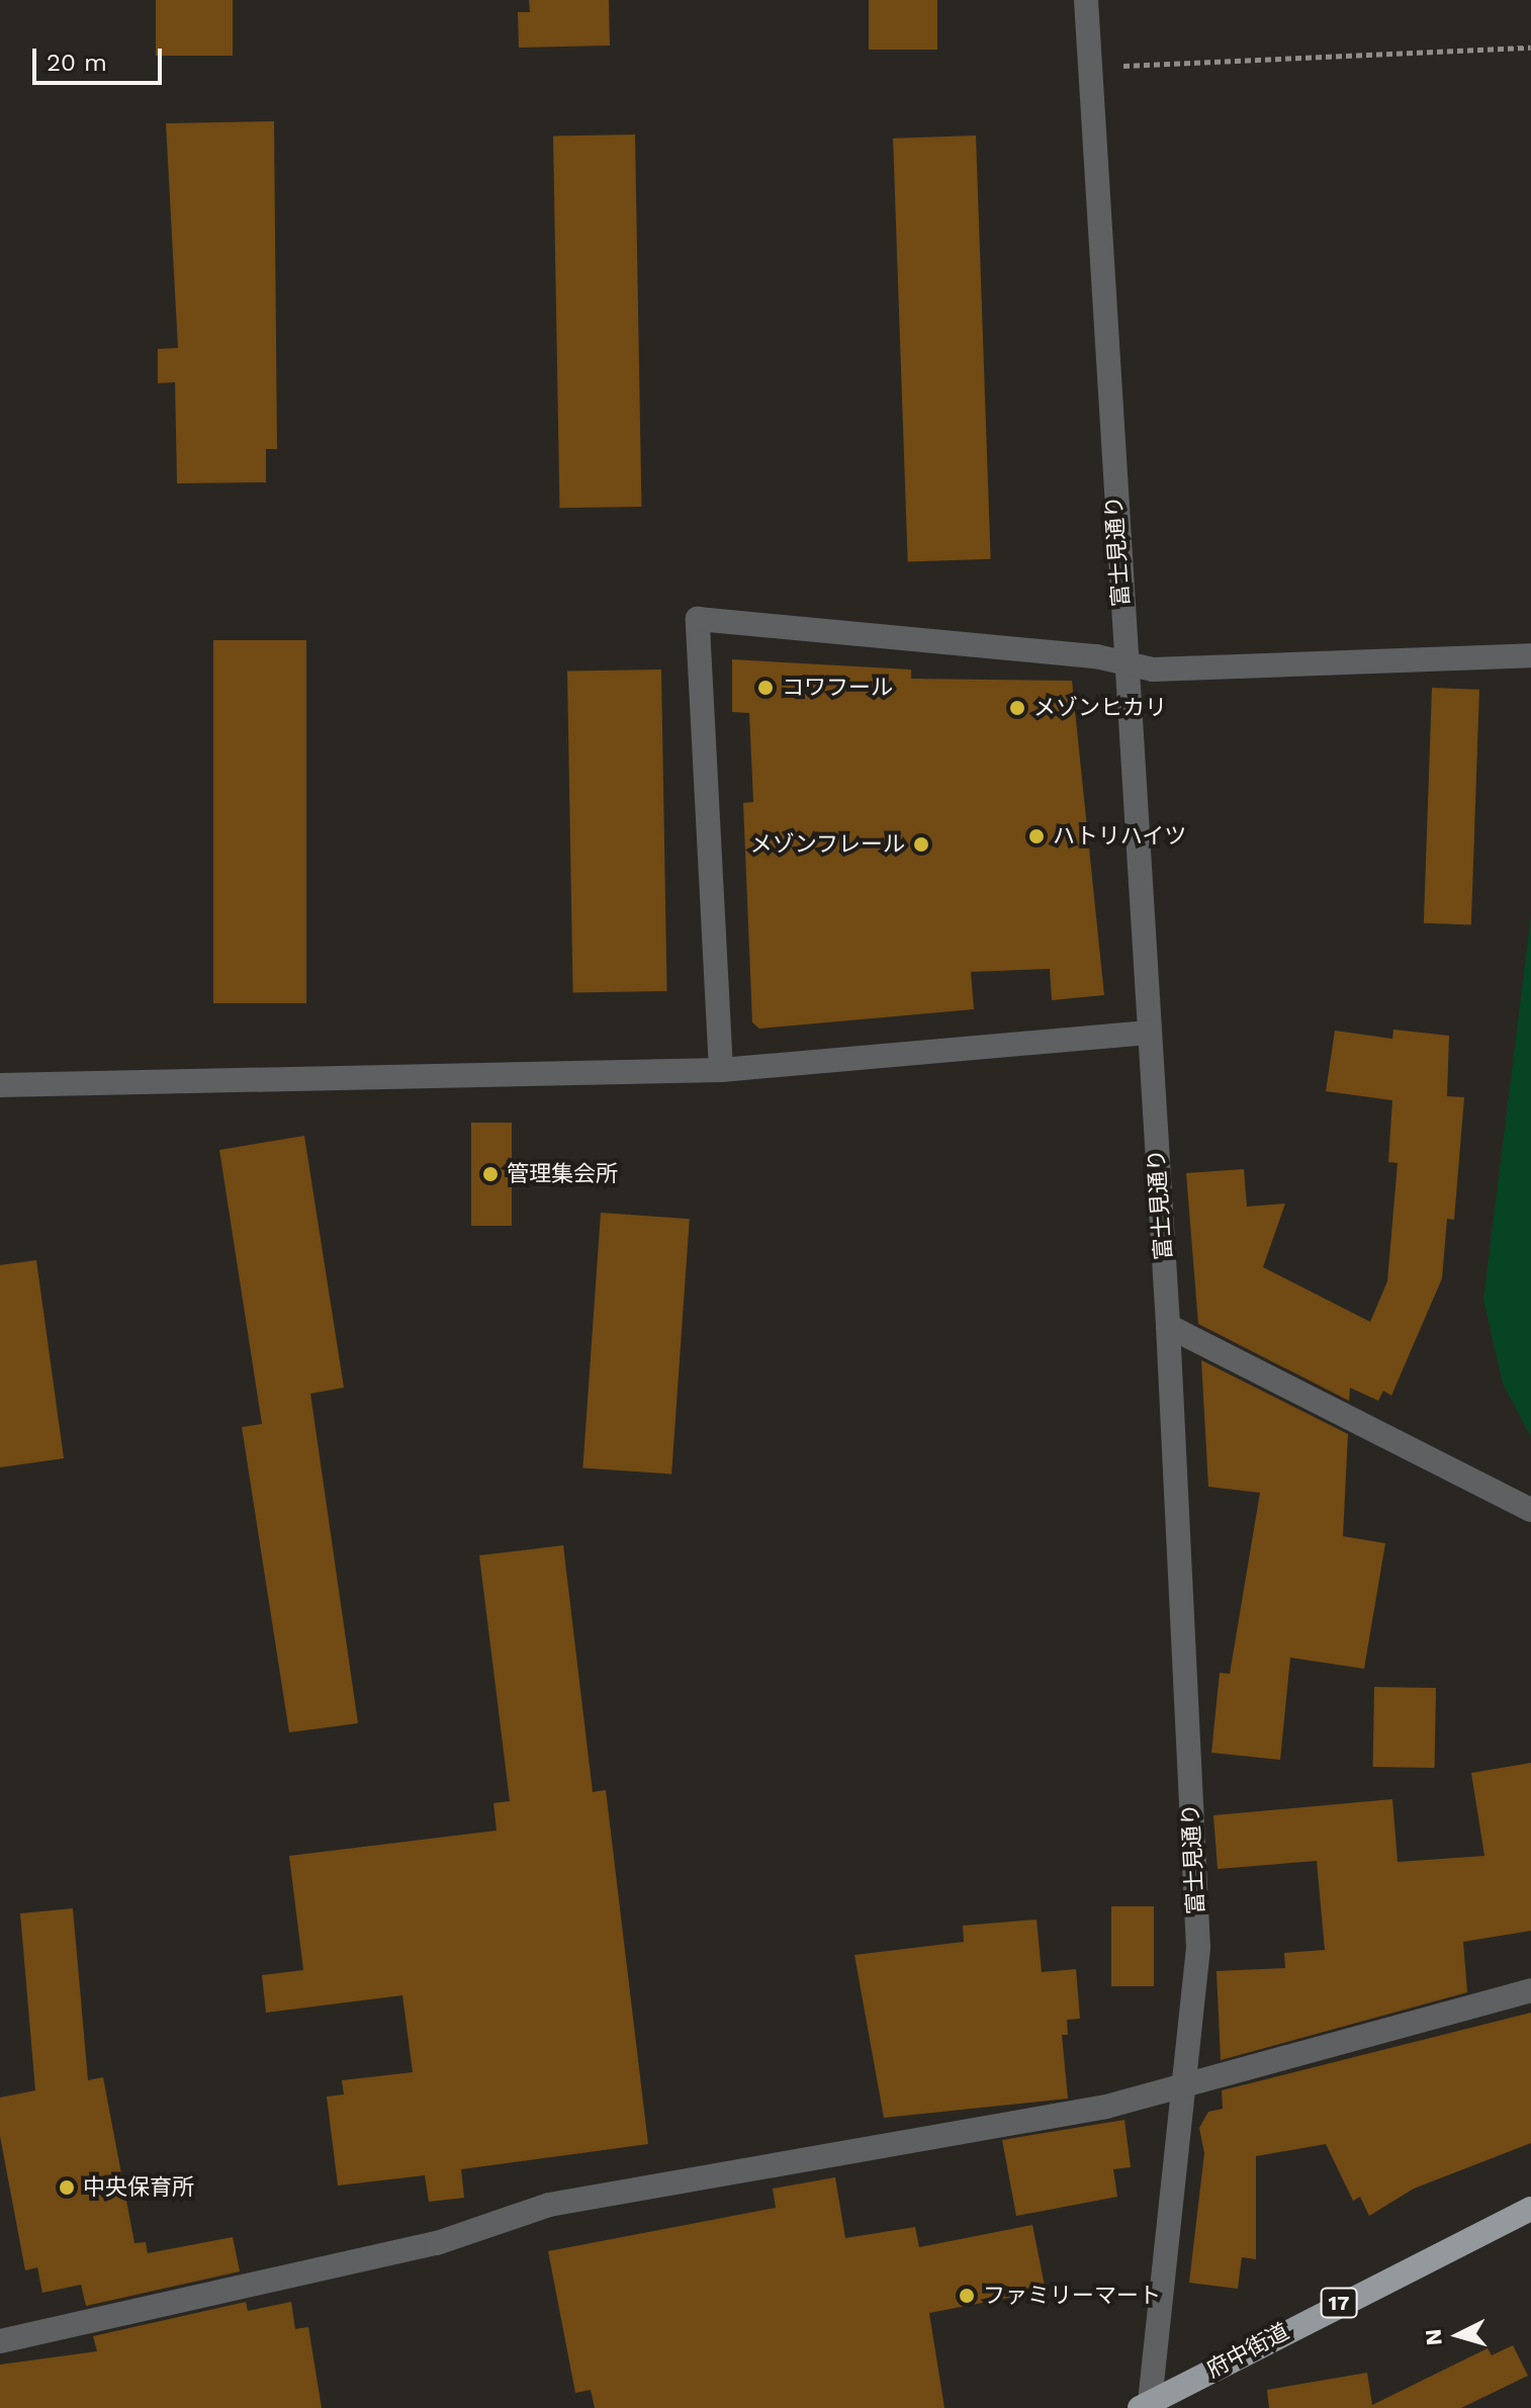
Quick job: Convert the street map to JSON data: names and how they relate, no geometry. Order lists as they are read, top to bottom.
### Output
{
  "streets": {
    "main road": ["17", "府中街道"],
    "street": ["富士見通り"]
  },
  "crossings": [
    ["富士見通り", "府中街道"]
  ],
  "places": [
    "コワフール",
    "メゾンヒカリ",
    "ハトリハイツ",
    "メゾンフレール",
    "管理集会所",
    "中央保育所",
    "ファミリーマート"
  ],
  "scale_bar": "20 m",
  "north": "left"
}
